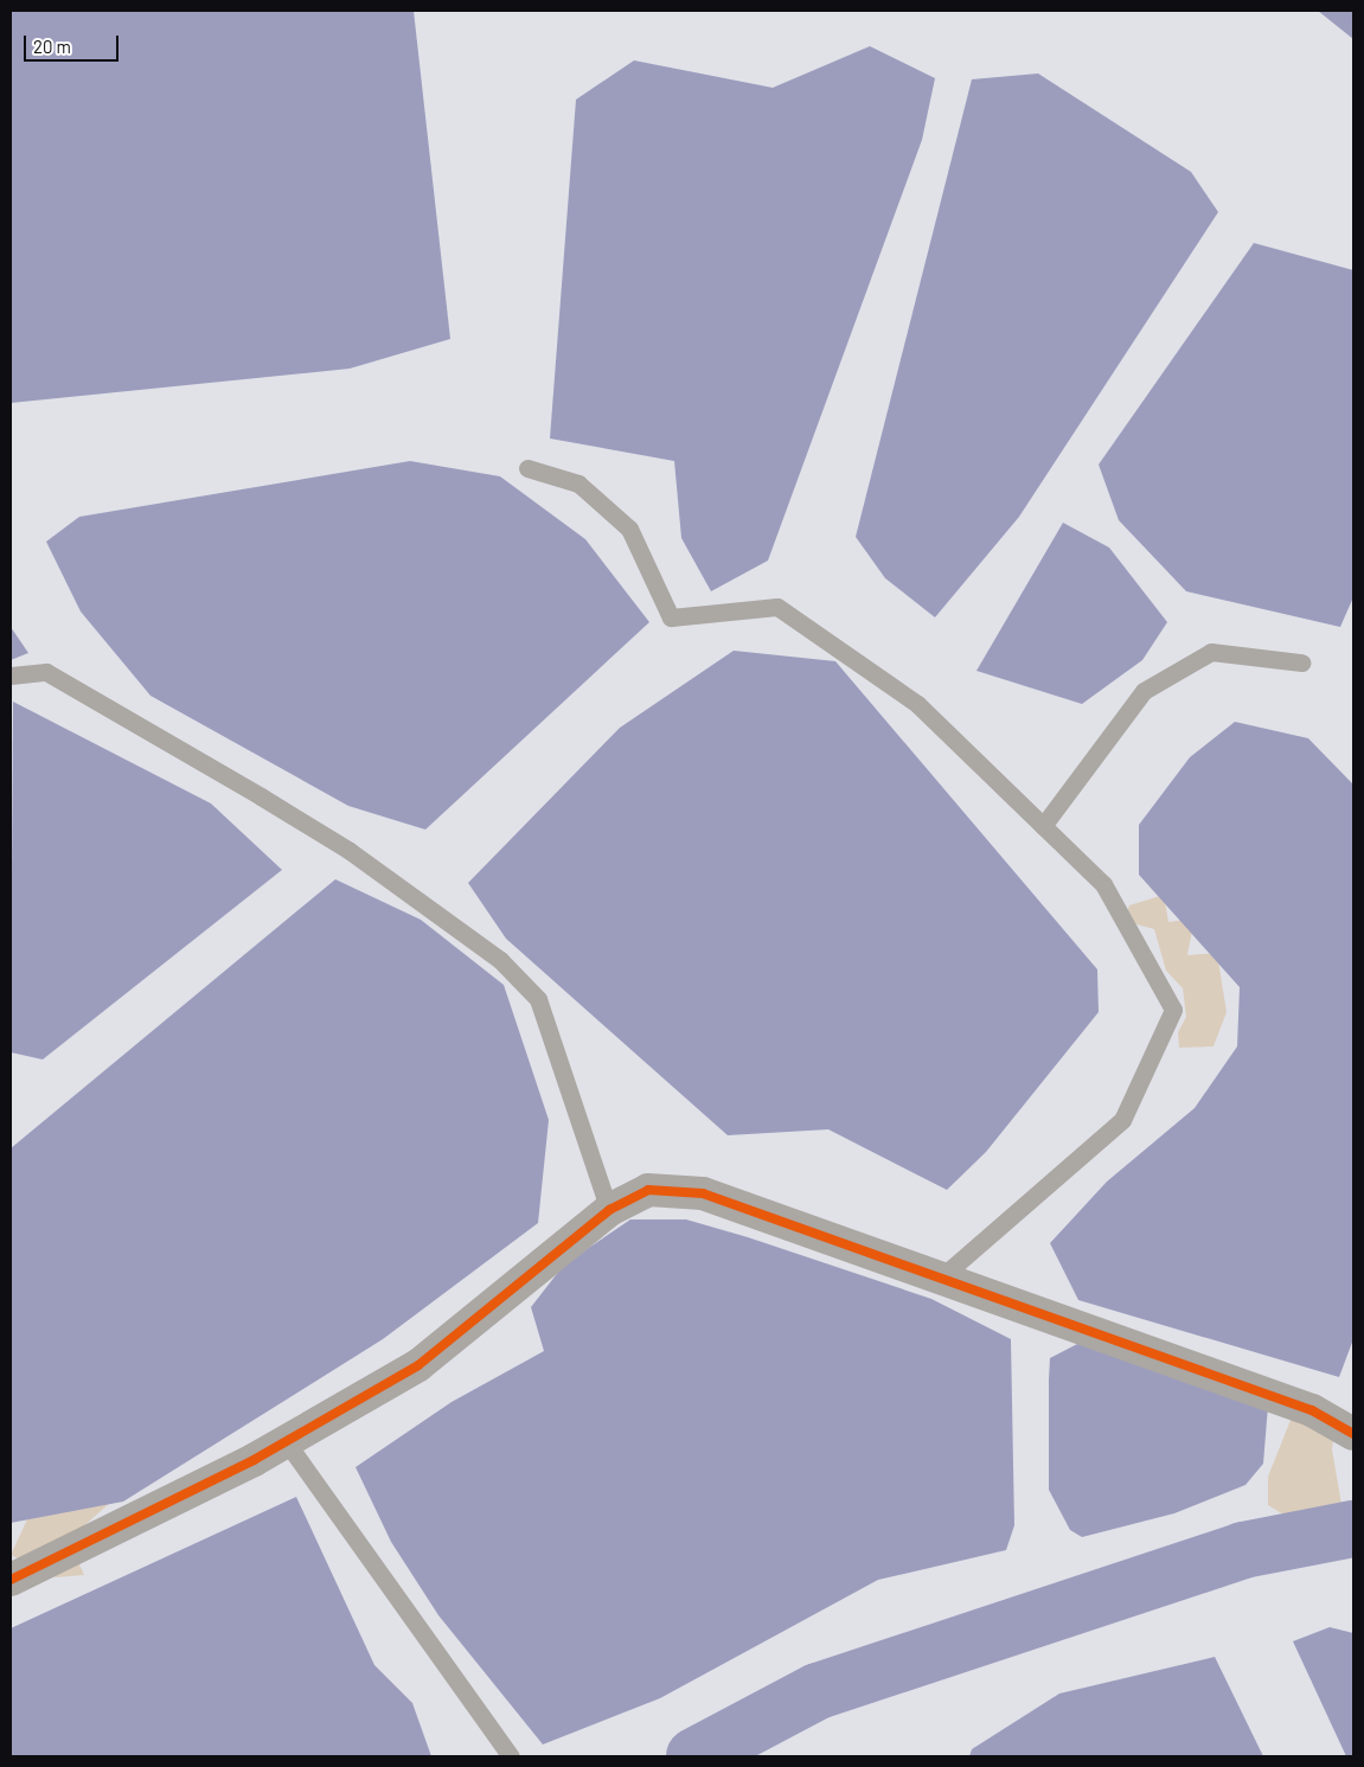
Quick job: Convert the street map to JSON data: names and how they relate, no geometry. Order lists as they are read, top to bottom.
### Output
{
  "scale_bar": "20 m"
}
